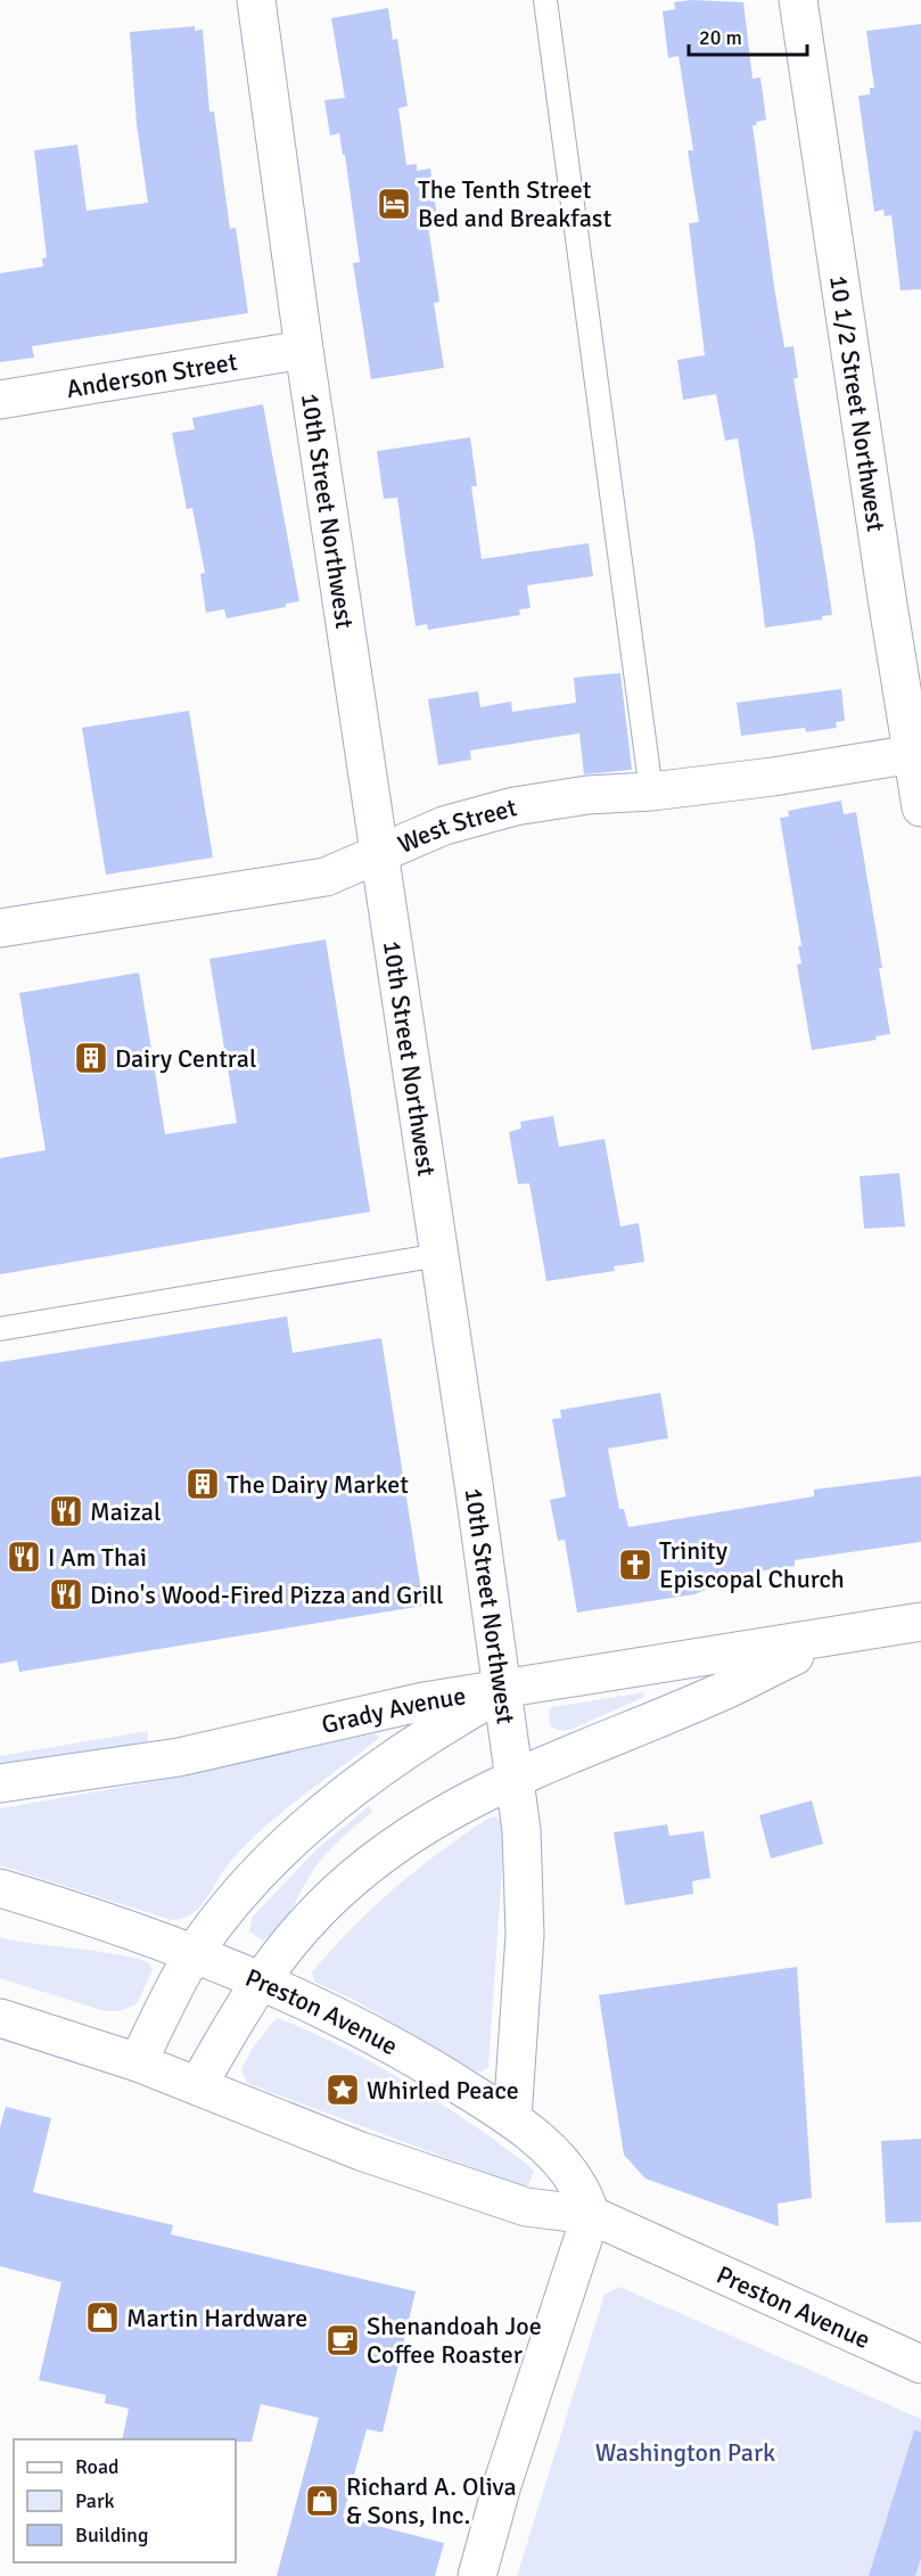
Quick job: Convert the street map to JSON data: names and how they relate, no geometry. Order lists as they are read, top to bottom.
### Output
{
  "streets": {
    "main road": [
      "Anderson Street",
      "10 1/2 Street Northwest",
      "10th Street Northwest",
      "West Street",
      "Grady Avenue",
      "Preston Avenue"
    ]
  },
  "crossings": [
    ["Anderson Street", "10th Street Northwest"],
    ["10 1/2 Street Northwest", "West Street"],
    ["10th Street Northwest", "West Street"],
    ["10th Street Northwest", "Grady Avenue"],
    ["10th Street Northwest", "Preston Avenue"],
    ["Grady Avenue", "Preston Avenue"]
  ],
  "parks": ["Washington Park"],
  "places": {
    "hotel": ["The Tenth Street Bed and Breakfast"],
    "building": ["Dairy Central", "The Dairy Market"],
    "restaurant": ["Maizal", "I Am Thai", "Dino's Wood-Fired Pizza and Grill"],
    "church": ["Trinity Episcopal Church"],
    "place": ["Whirled Peace"],
    "shop": ["Martin Hardware", "Richard A. Oliva & Sons, Inc."],
    "cafe": ["Shenandoah Joe Coffee Roaster"]
  },
  "legend": ["Road", "Park", "Building"],
  "scale_bar": "20 m"
}
